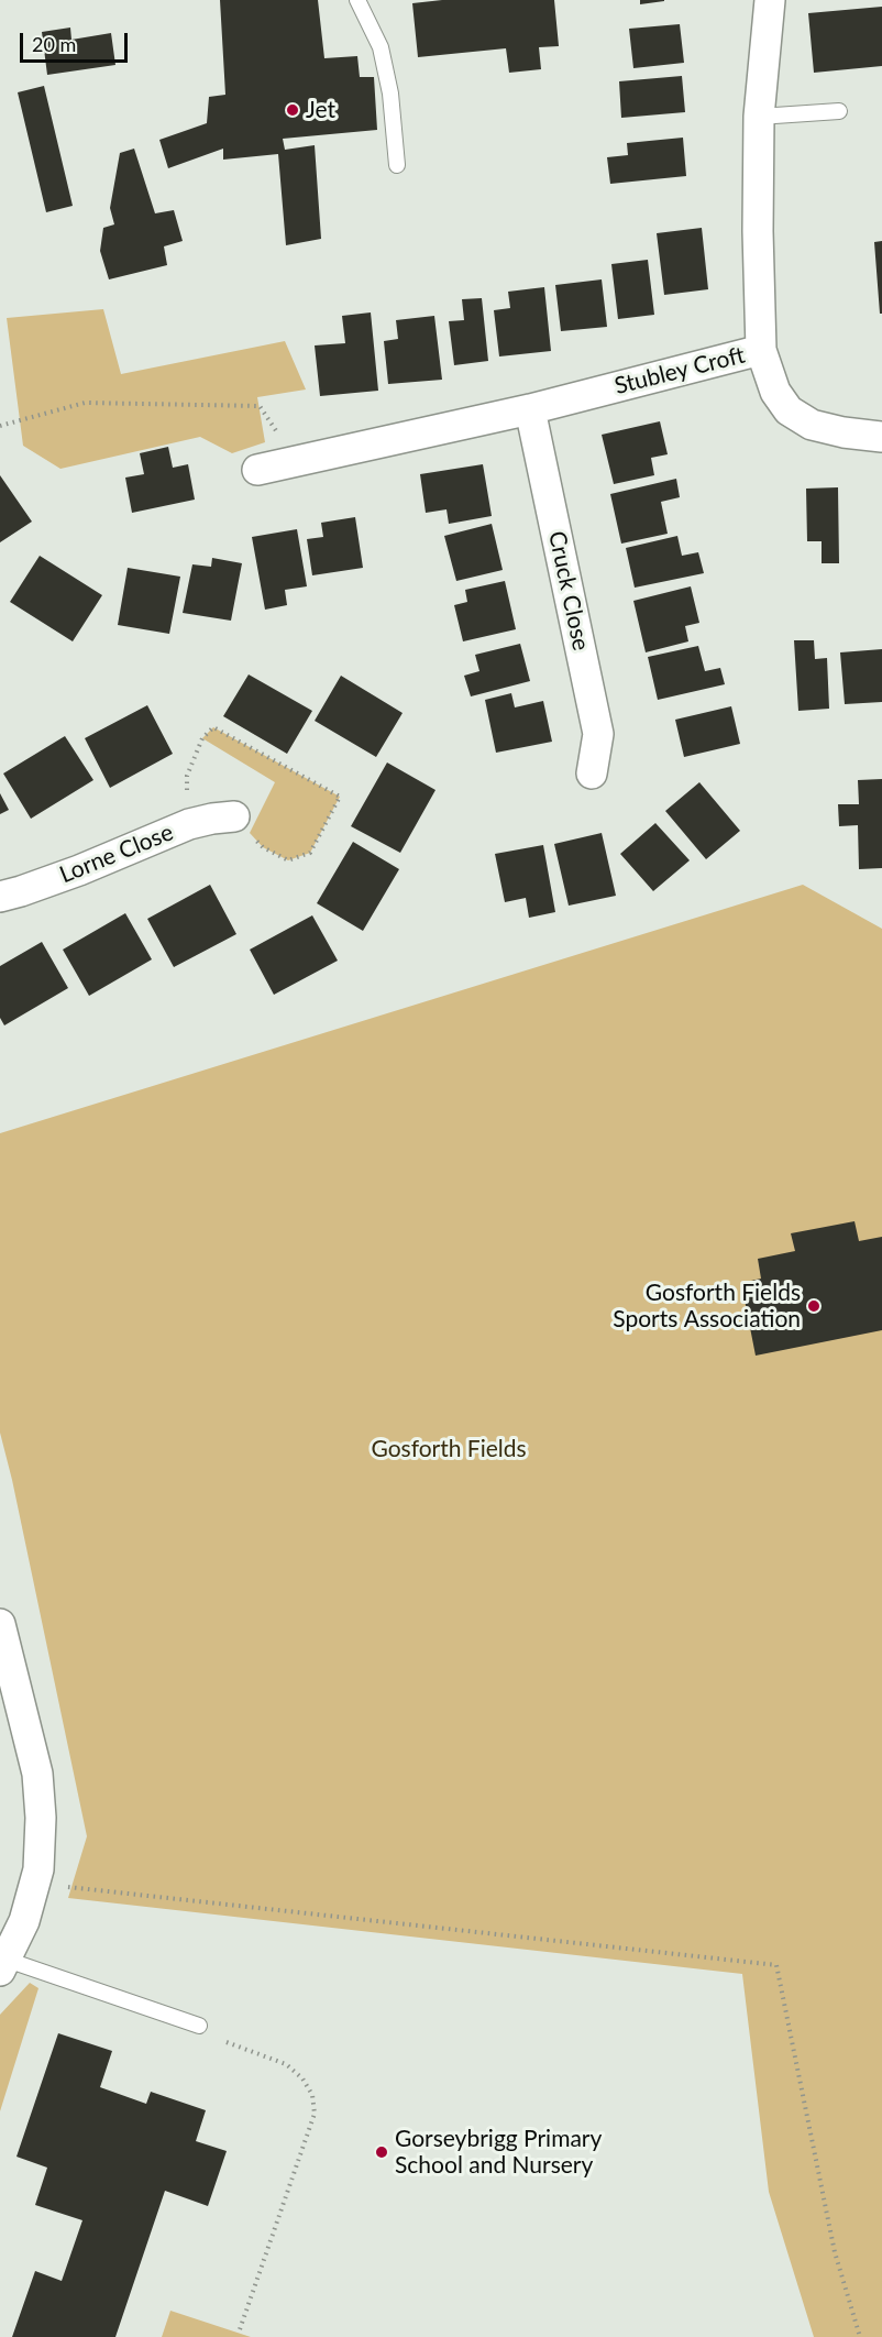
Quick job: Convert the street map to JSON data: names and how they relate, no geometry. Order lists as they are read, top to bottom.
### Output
{
  "streets": {
    "street": ["Stubley Croft", "Cruck Close", "Lorne Close"]
  },
  "crossings": [
    ["Stubley Croft", "Cruck Close"]
  ],
  "parks": ["Gosforth Fields"],
  "places": ["Jet", "Gosforth Fields Sports Association", "Gorseybrigg Primary School and Nursery"],
  "scale_bar": "20 m"
}
